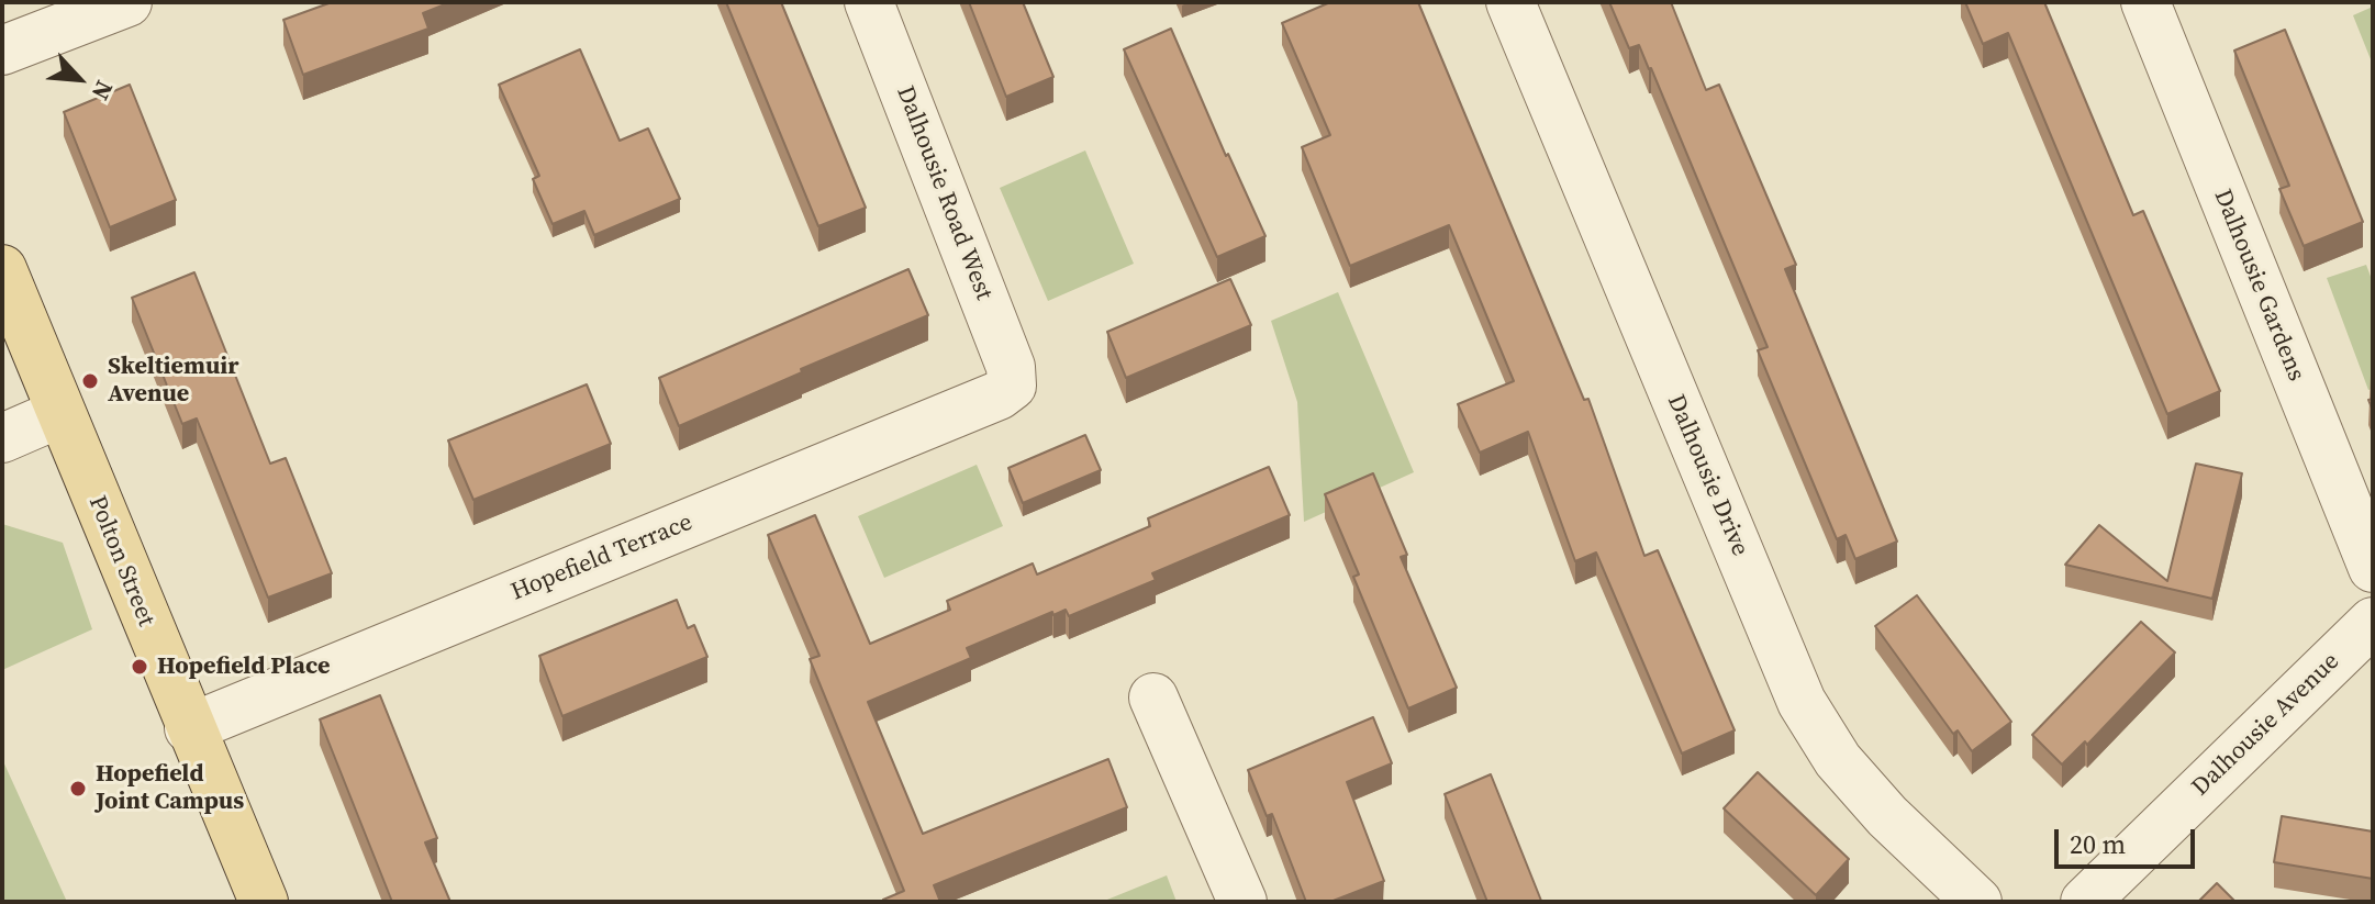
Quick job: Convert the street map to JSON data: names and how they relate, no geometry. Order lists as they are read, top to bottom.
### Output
{
  "streets": {
    "main road": ["Polton Street"],
    "street": [
      "Dalhousie Road West",
      "Dalhousie Gardens",
      "Dalhousie Drive",
      "Hopefield Terrace",
      "Dalhousie Avenue"
    ]
  },
  "crossings": [
    ["Dalhousie Road West", "Hopefield Terrace"],
    ["Hopefield Terrace", "Polton Street"]
  ],
  "places": ["Skeltiemuir Avenue", "Hopefield Place", "Hopefield Joint Campus"],
  "scale_bar": "20 m",
  "north": "bottom right"
}
